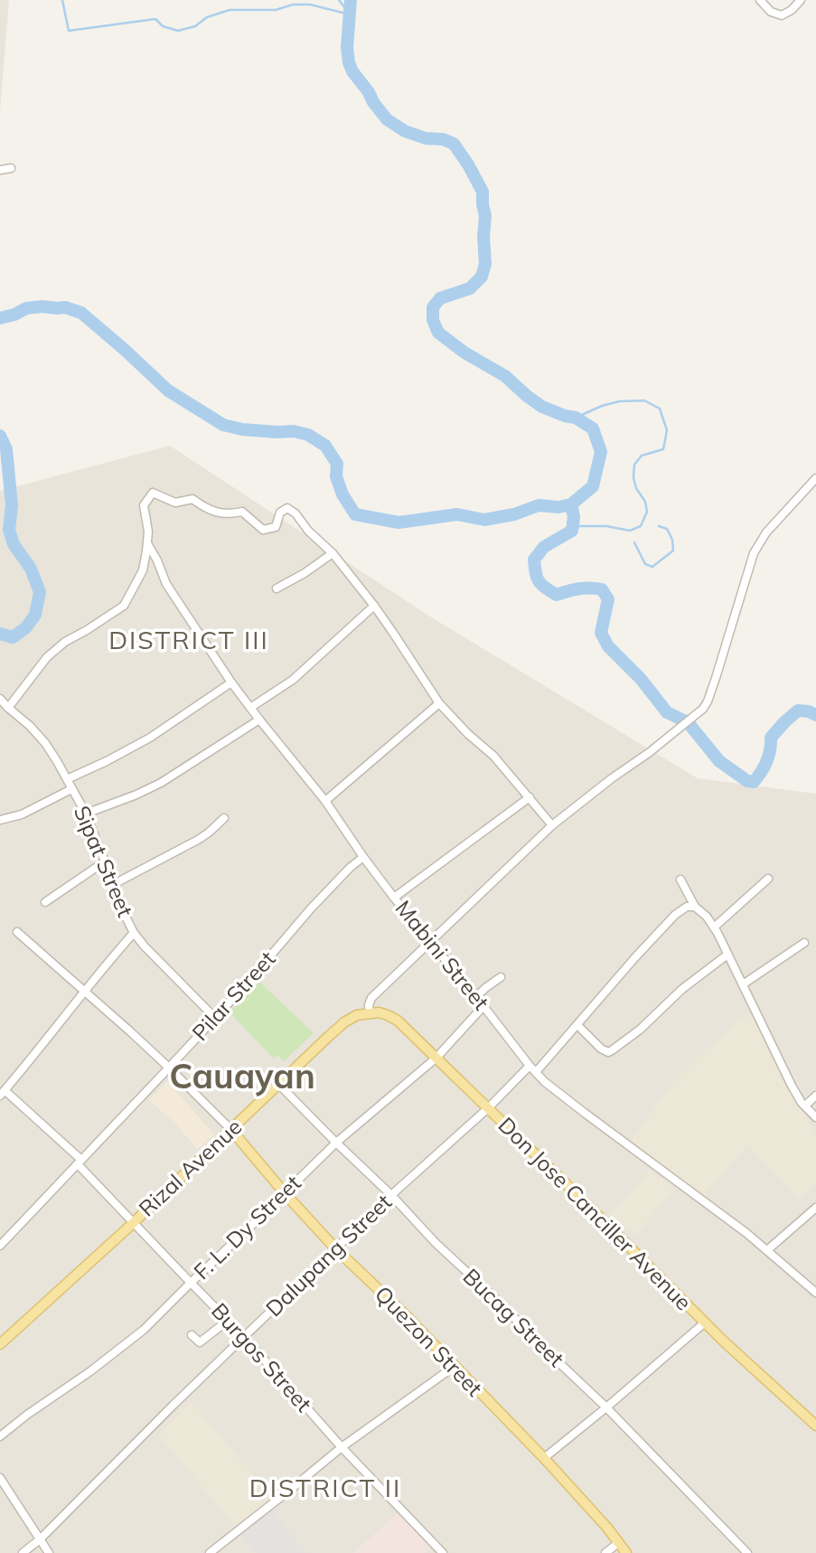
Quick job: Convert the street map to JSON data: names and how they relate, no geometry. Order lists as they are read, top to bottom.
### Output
{
  "streets": {
    "main road": ["Rizal Avenue", "Don Jose Canciller Avenue", "Quezon Street"],
    "street": [
      "Sipat Street",
      "Mabini Street",
      "Pilar Street",
      "F. L. Dy Street",
      "Dalupang Street",
      "Bucag Street",
      "Burgos Street"
    ]
  },
  "crossings": [
    ["Sipat Street", "Pilar Street"],
    ["Mabini Street", "Pilar Street"],
    ["Mabini Street", "F. L. Dy Street"],
    ["Mabini Street", "Dalupang Street"],
    ["Pilar Street", "Burgos Street"],
    ["Rizal Avenue", "Don Jose Canciller Avenue"],
    ["Rizal Avenue", "Bucag Street"],
    ["Rizal Avenue", "Quezon Street"],
    ["Rizal Avenue", "Burgos Street"],
    ["Don Jose Canciller Avenue", "F. L. Dy Street"],
    ["Don Jose Canciller Avenue", "Dalupang Street"],
    ["F. L. Dy Street", "Bucag Street"],
    ["F. L. Dy Street", "Quezon Street"],
    ["F. L. Dy Street", "Burgos Street"],
    ["Dalupang Street", "Bucag Street"],
    ["Dalupang Street", "Quezon Street"],
    ["Dalupang Street", "Burgos Street"]
  ],
  "districts": ["DISTRICT III", "Cauayan", "DISTRICT II"]
}
